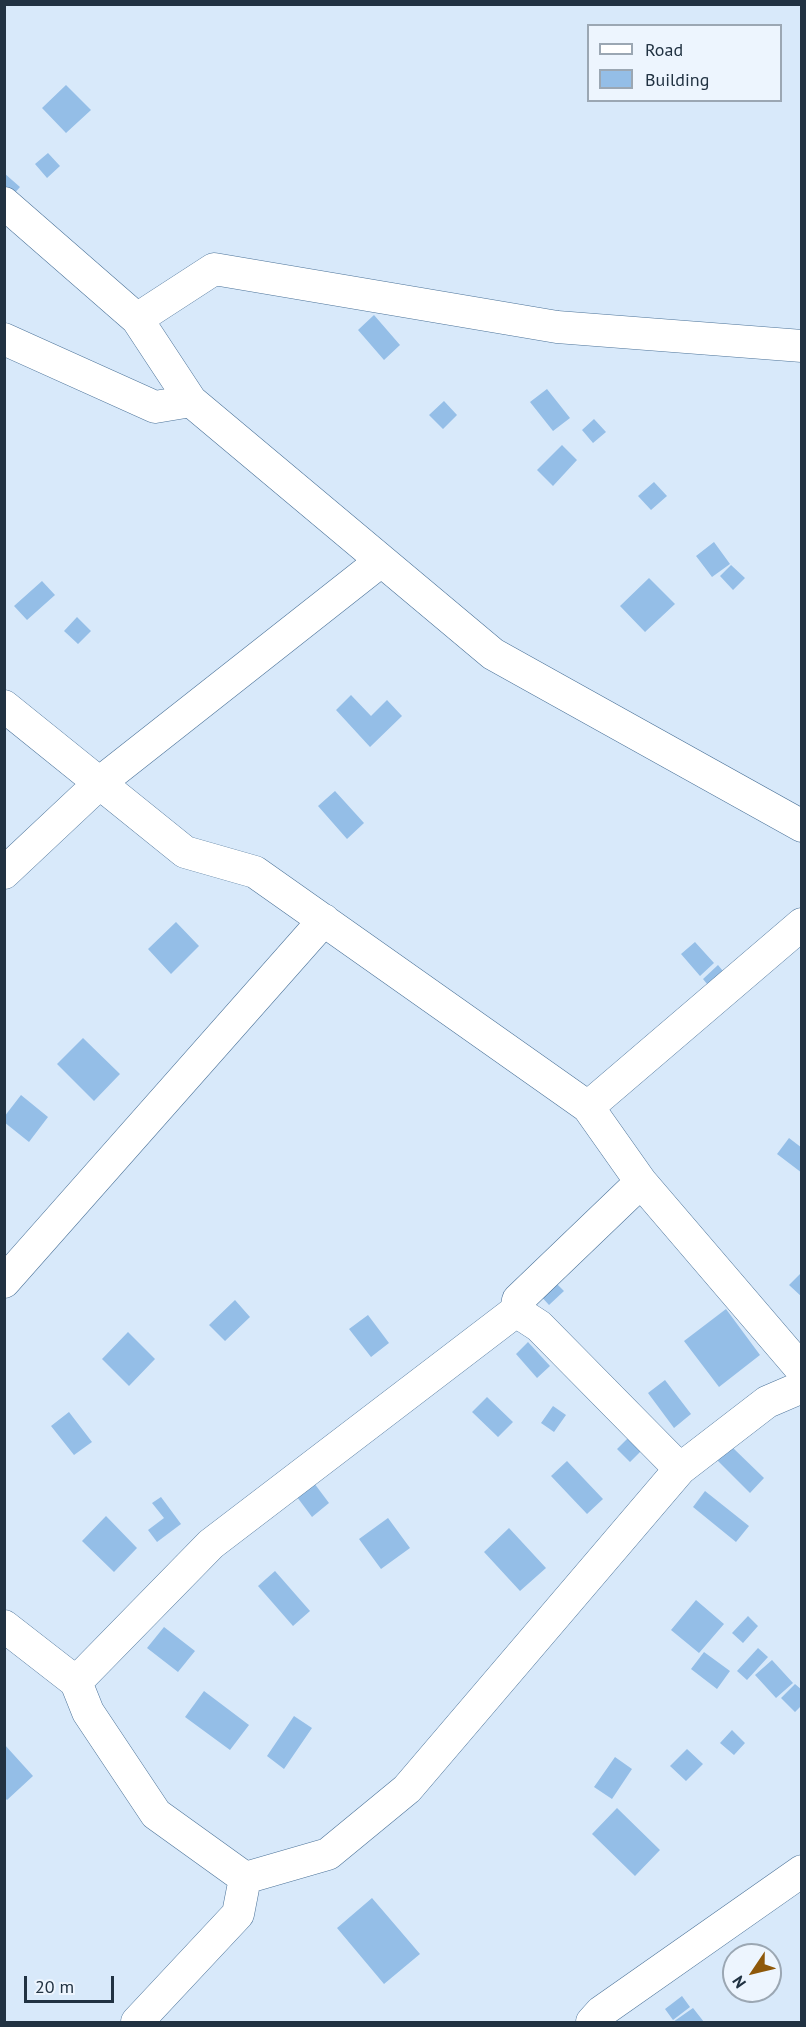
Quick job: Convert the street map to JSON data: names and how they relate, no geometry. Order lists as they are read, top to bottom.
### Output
{
  "legend": ["Road", "Building"],
  "scale_bar": "20 m",
  "north": "bottom left"
}
